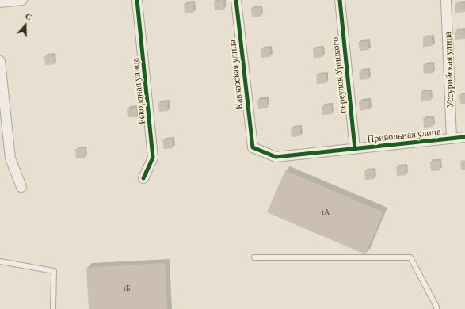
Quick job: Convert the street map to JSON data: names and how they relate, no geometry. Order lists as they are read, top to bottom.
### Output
{
  "streets": {
    "street": [
      "Уссурийская улица",
      "Кавказская улица",
      "переулок Урицкого",
      "Рекордная улица",
      "Привольная улица"
    ]
  },
  "crossings": [
    ["Уссурийская улица", "Привольная улица"],
    ["Кавказская улица", "Привольная улица"],
    ["переулок Урицкого", "Привольная улица"]
  ],
  "house_numbers": ["1А", "1Б"],
  "north": "top"
}
